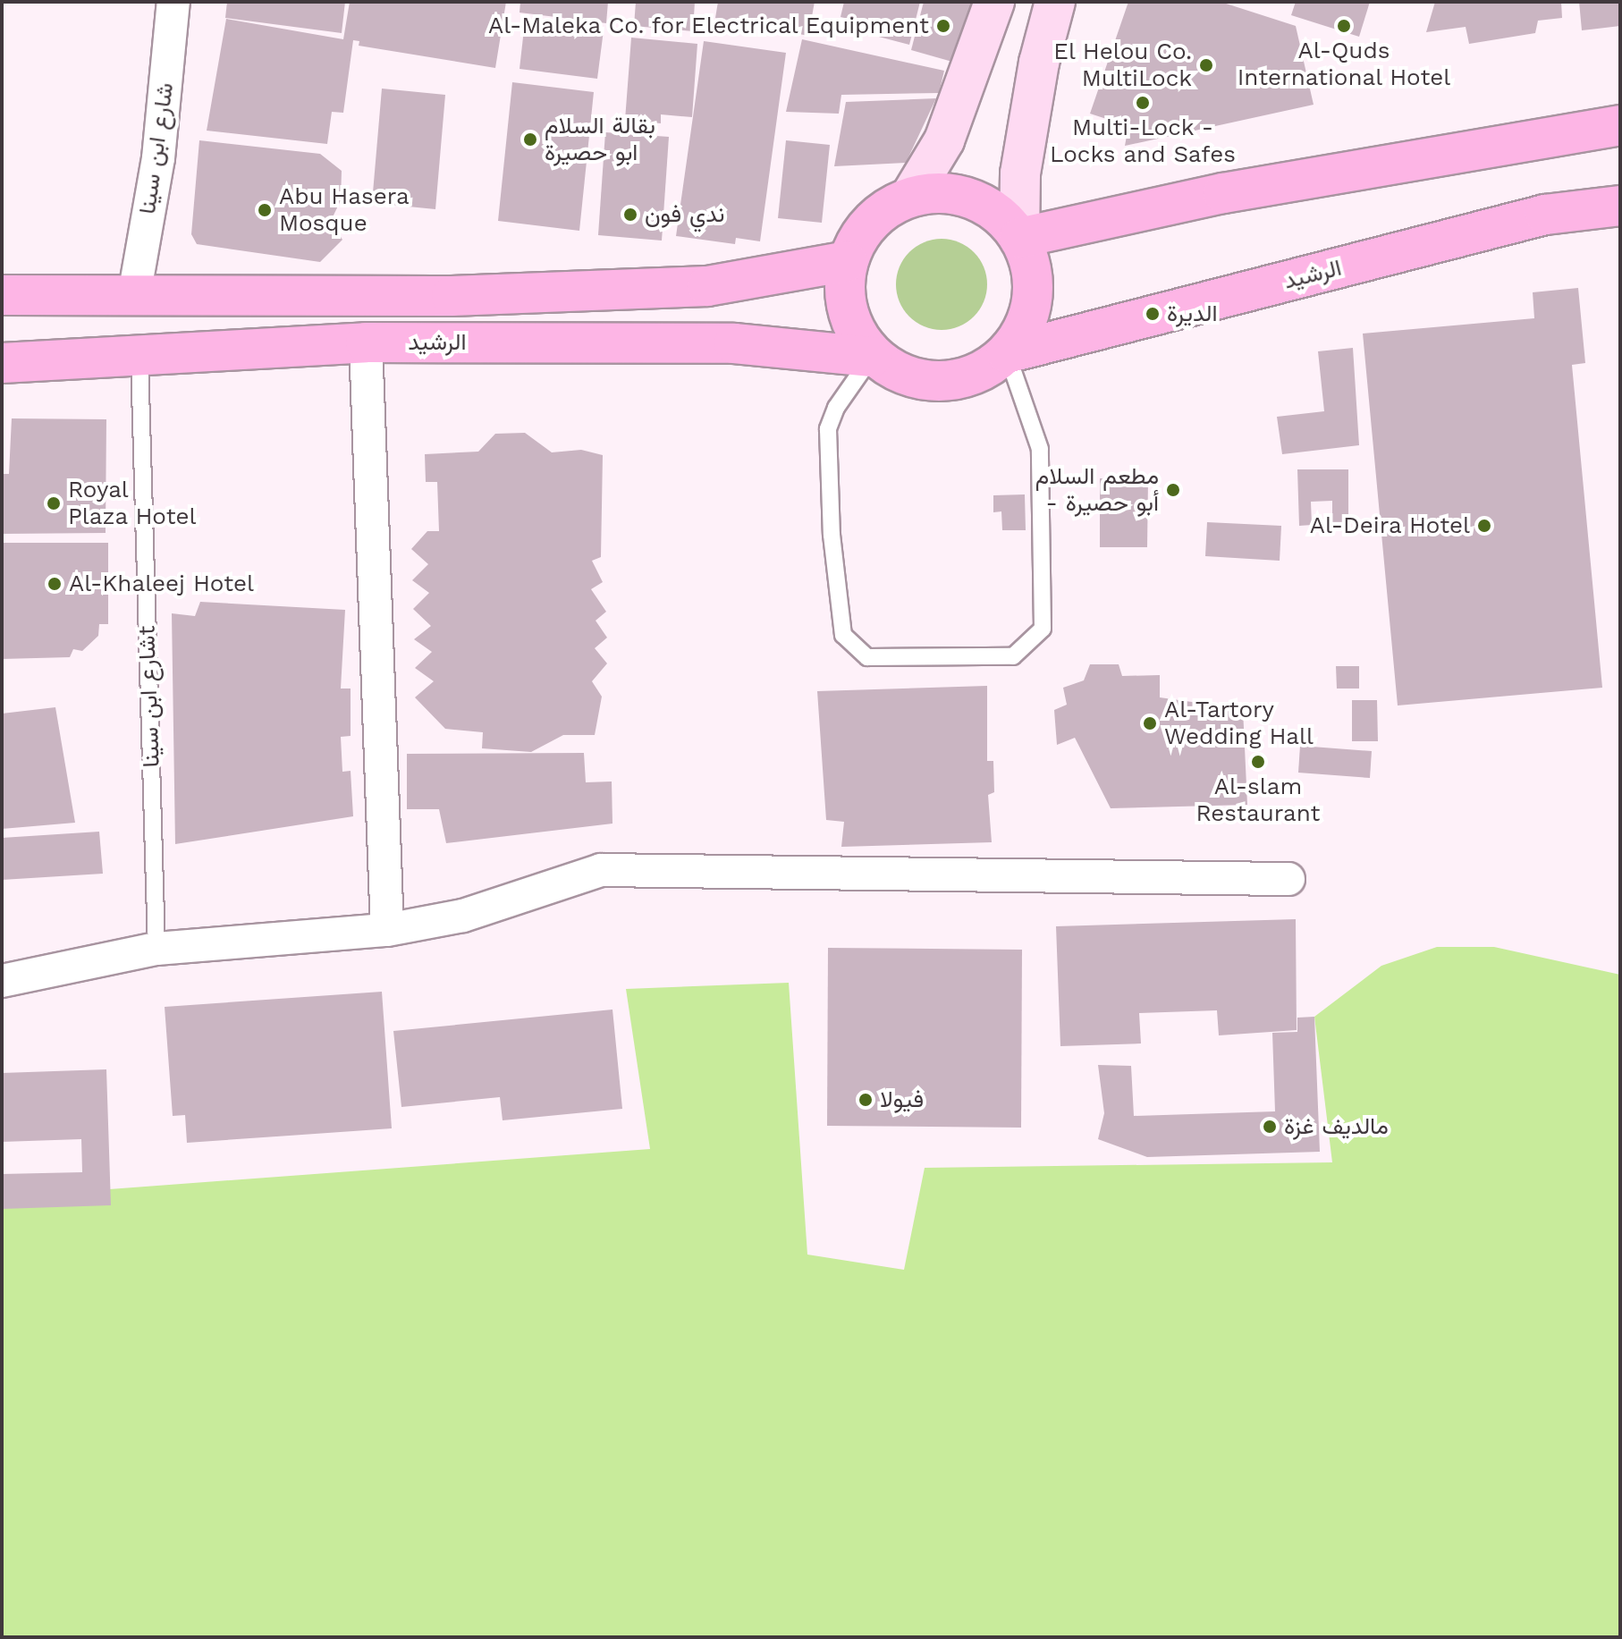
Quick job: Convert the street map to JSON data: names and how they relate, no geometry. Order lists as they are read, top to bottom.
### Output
{
  "streets": {
    "main road": ["الرشيد"],
    "street": ["شارع ابن سينا"],
    "lane": ["شارع ابن سيناt"]
  },
  "crossings": [
    ["شارع ابن سينا", "الرشيد"],
    ["الرشيد", "شارع ابن سيناt"]
  ],
  "places": [
    "Al-Maleka Co. for Electrical Equipment",
    "Al-Quds International Hotel",
    "El Helou Co. MultiLock",
    "Multi-Lock - Locks and Safes",
    "بقالة السلام ابو حصيرة",
    "Abu Hasera Mosque",
    "ندي فون",
    "الديرة",
    "مطعم السلام - أبو حصيرة",
    "Royal Plaza Hotel",
    "Al-Deira Hotel",
    "Al-Khaleej Hotel",
    "Al-Tartory Wedding Hall",
    "Al-slam Restaurant",
    "فيولا",
    "مالديف غزة"
  ]
}
